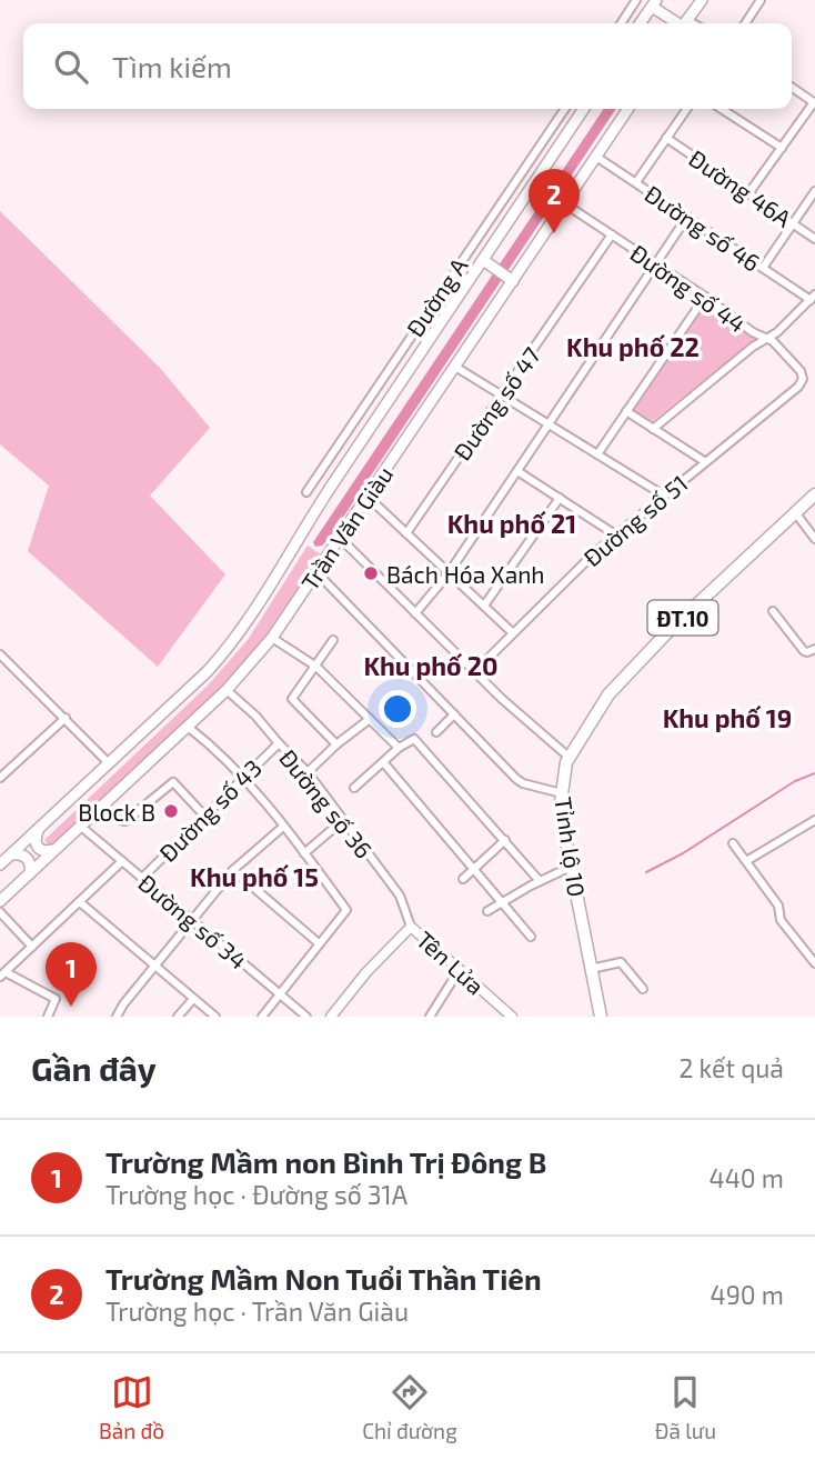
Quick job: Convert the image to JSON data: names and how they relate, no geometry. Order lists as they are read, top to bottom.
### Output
{
  "streets": {
    "main road": ["Trần Văn Giàu", "ĐT.10", "Tỉnh lộ 10"],
    "street": [
      "Đường 46A",
      "Đường số 46",
      "Đường số 44",
      "Đường A",
      "Đường số 47",
      "Đường số 51",
      "Đường số 36",
      "Đường số 43",
      "Đường số 34",
      "Tên Lửa"
    ]
  },
  "crossings": [
    ["Đường số 46", "Trần Văn Giàu"],
    ["Đường số 44", "Đường số 47"],
    ["Đường số 44", "Đường số 51"],
    ["Đường số 44", "Trần Văn Giàu"],
    ["Trần Văn Giàu", "Đường số 36"],
    ["Trần Văn Giàu", "Đường số 34"],
    ["Đường số 36", "Đường số 43"],
    ["Đường số 36", "Tên Lửa"],
    ["Đường số 43", "Đường số 34"]
  ],
  "districts": [
    "Khu phố 22",
    "Khu phố 21",
    "Khu phố 20",
    "Khu phố 19",
    "Khu phố 15"
  ],
  "places": ["Bách Hóa Xanh", "Block B"],
  "page": {
    "search": "Tìm kiếm",
    "pins": ["2", "1"],
    "heading": ["Gần đây", "2 kết quả"],
    "list": [
      {
        "mark": "1",
        "name": "Trường Mầm non Bình Trị Đông B",
        "note": "Trường học · Đường số 31A",
        "value": "440 m"
      },
      {
        "mark": "2",
        "name": "Trường Mầm Non Tuổi Thần Tiên",
        "note": "Trường học · Trần Văn Giàu",
        "value": "490 m"
      }
    ],
    "nav": ["Bản đồ", "Chỉ đường", "Đã lưu"]
  }
}
